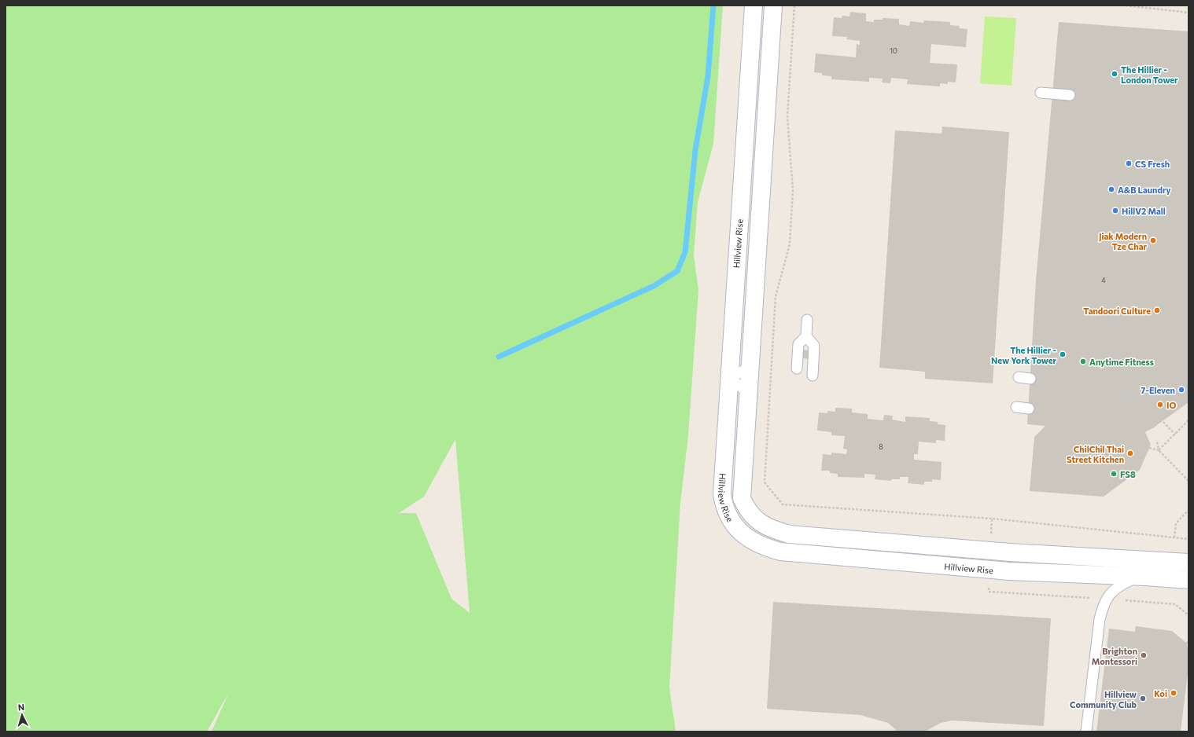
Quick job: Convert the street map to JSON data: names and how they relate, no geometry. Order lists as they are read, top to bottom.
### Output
{
  "streets": {
    "street": ["Hillview Rise"]
  },
  "places": [
    "The Hillier - London Tower",
    "CS Fresh",
    "A&B Laundry",
    "HillV2 Mall",
    "Jiak Modern Tze Char",
    "Tandoori Culture",
    "The Hillier - New York Tower",
    "Anytime Fitness",
    "7-Eleven",
    "IO",
    "ChilChil Thai Street Kitchen",
    "FS8",
    "Brighton Montessori",
    "Koi",
    "Hillview Community Club"
  ],
  "house_numbers": ["10", "4", "8"],
  "north": "top"
}
